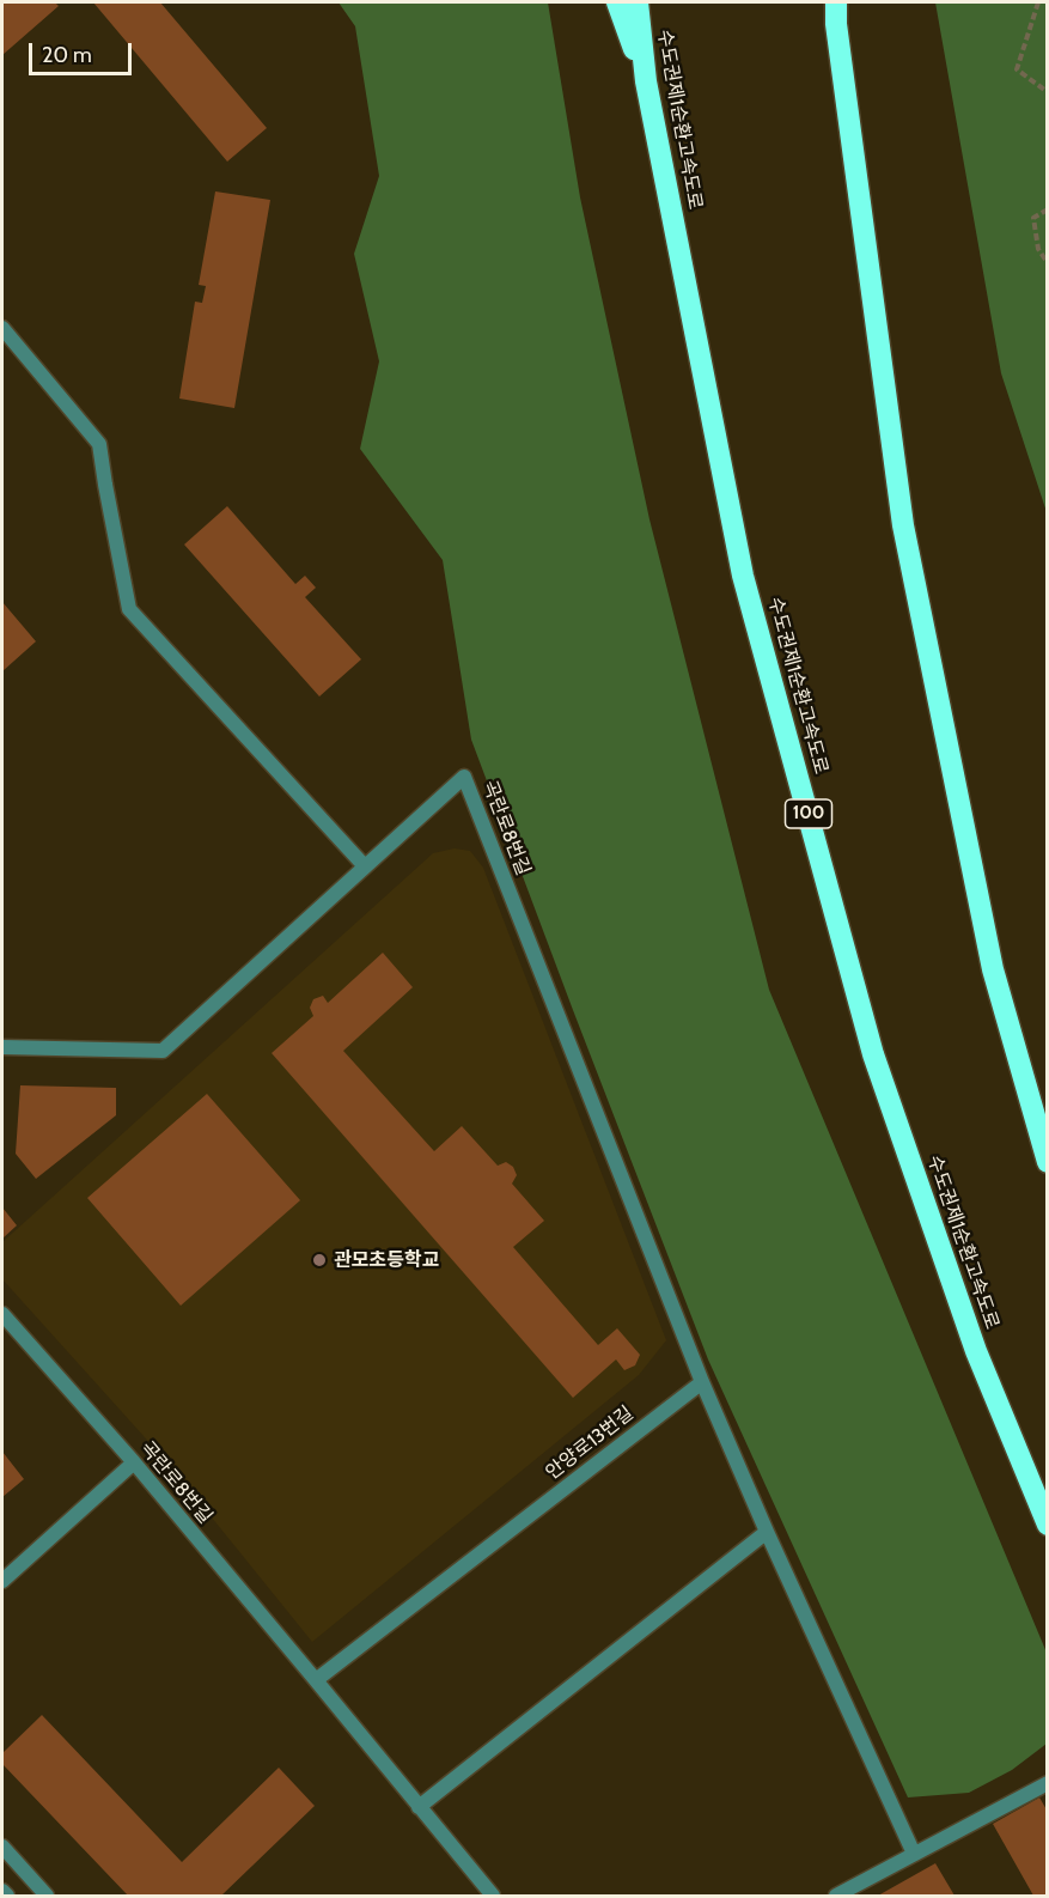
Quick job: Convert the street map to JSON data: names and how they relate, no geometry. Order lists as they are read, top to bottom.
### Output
{
  "streets": {
    "highway": ["수도권제1순환고속도로", "100"],
    "street": ["곡란로8번길", "안양로13번길"]
  },
  "crossings": [
    ["곡란로8번길", "안양로13번길"]
  ],
  "places": ["관모초등학교"],
  "scale_bar": "20 m"
}
